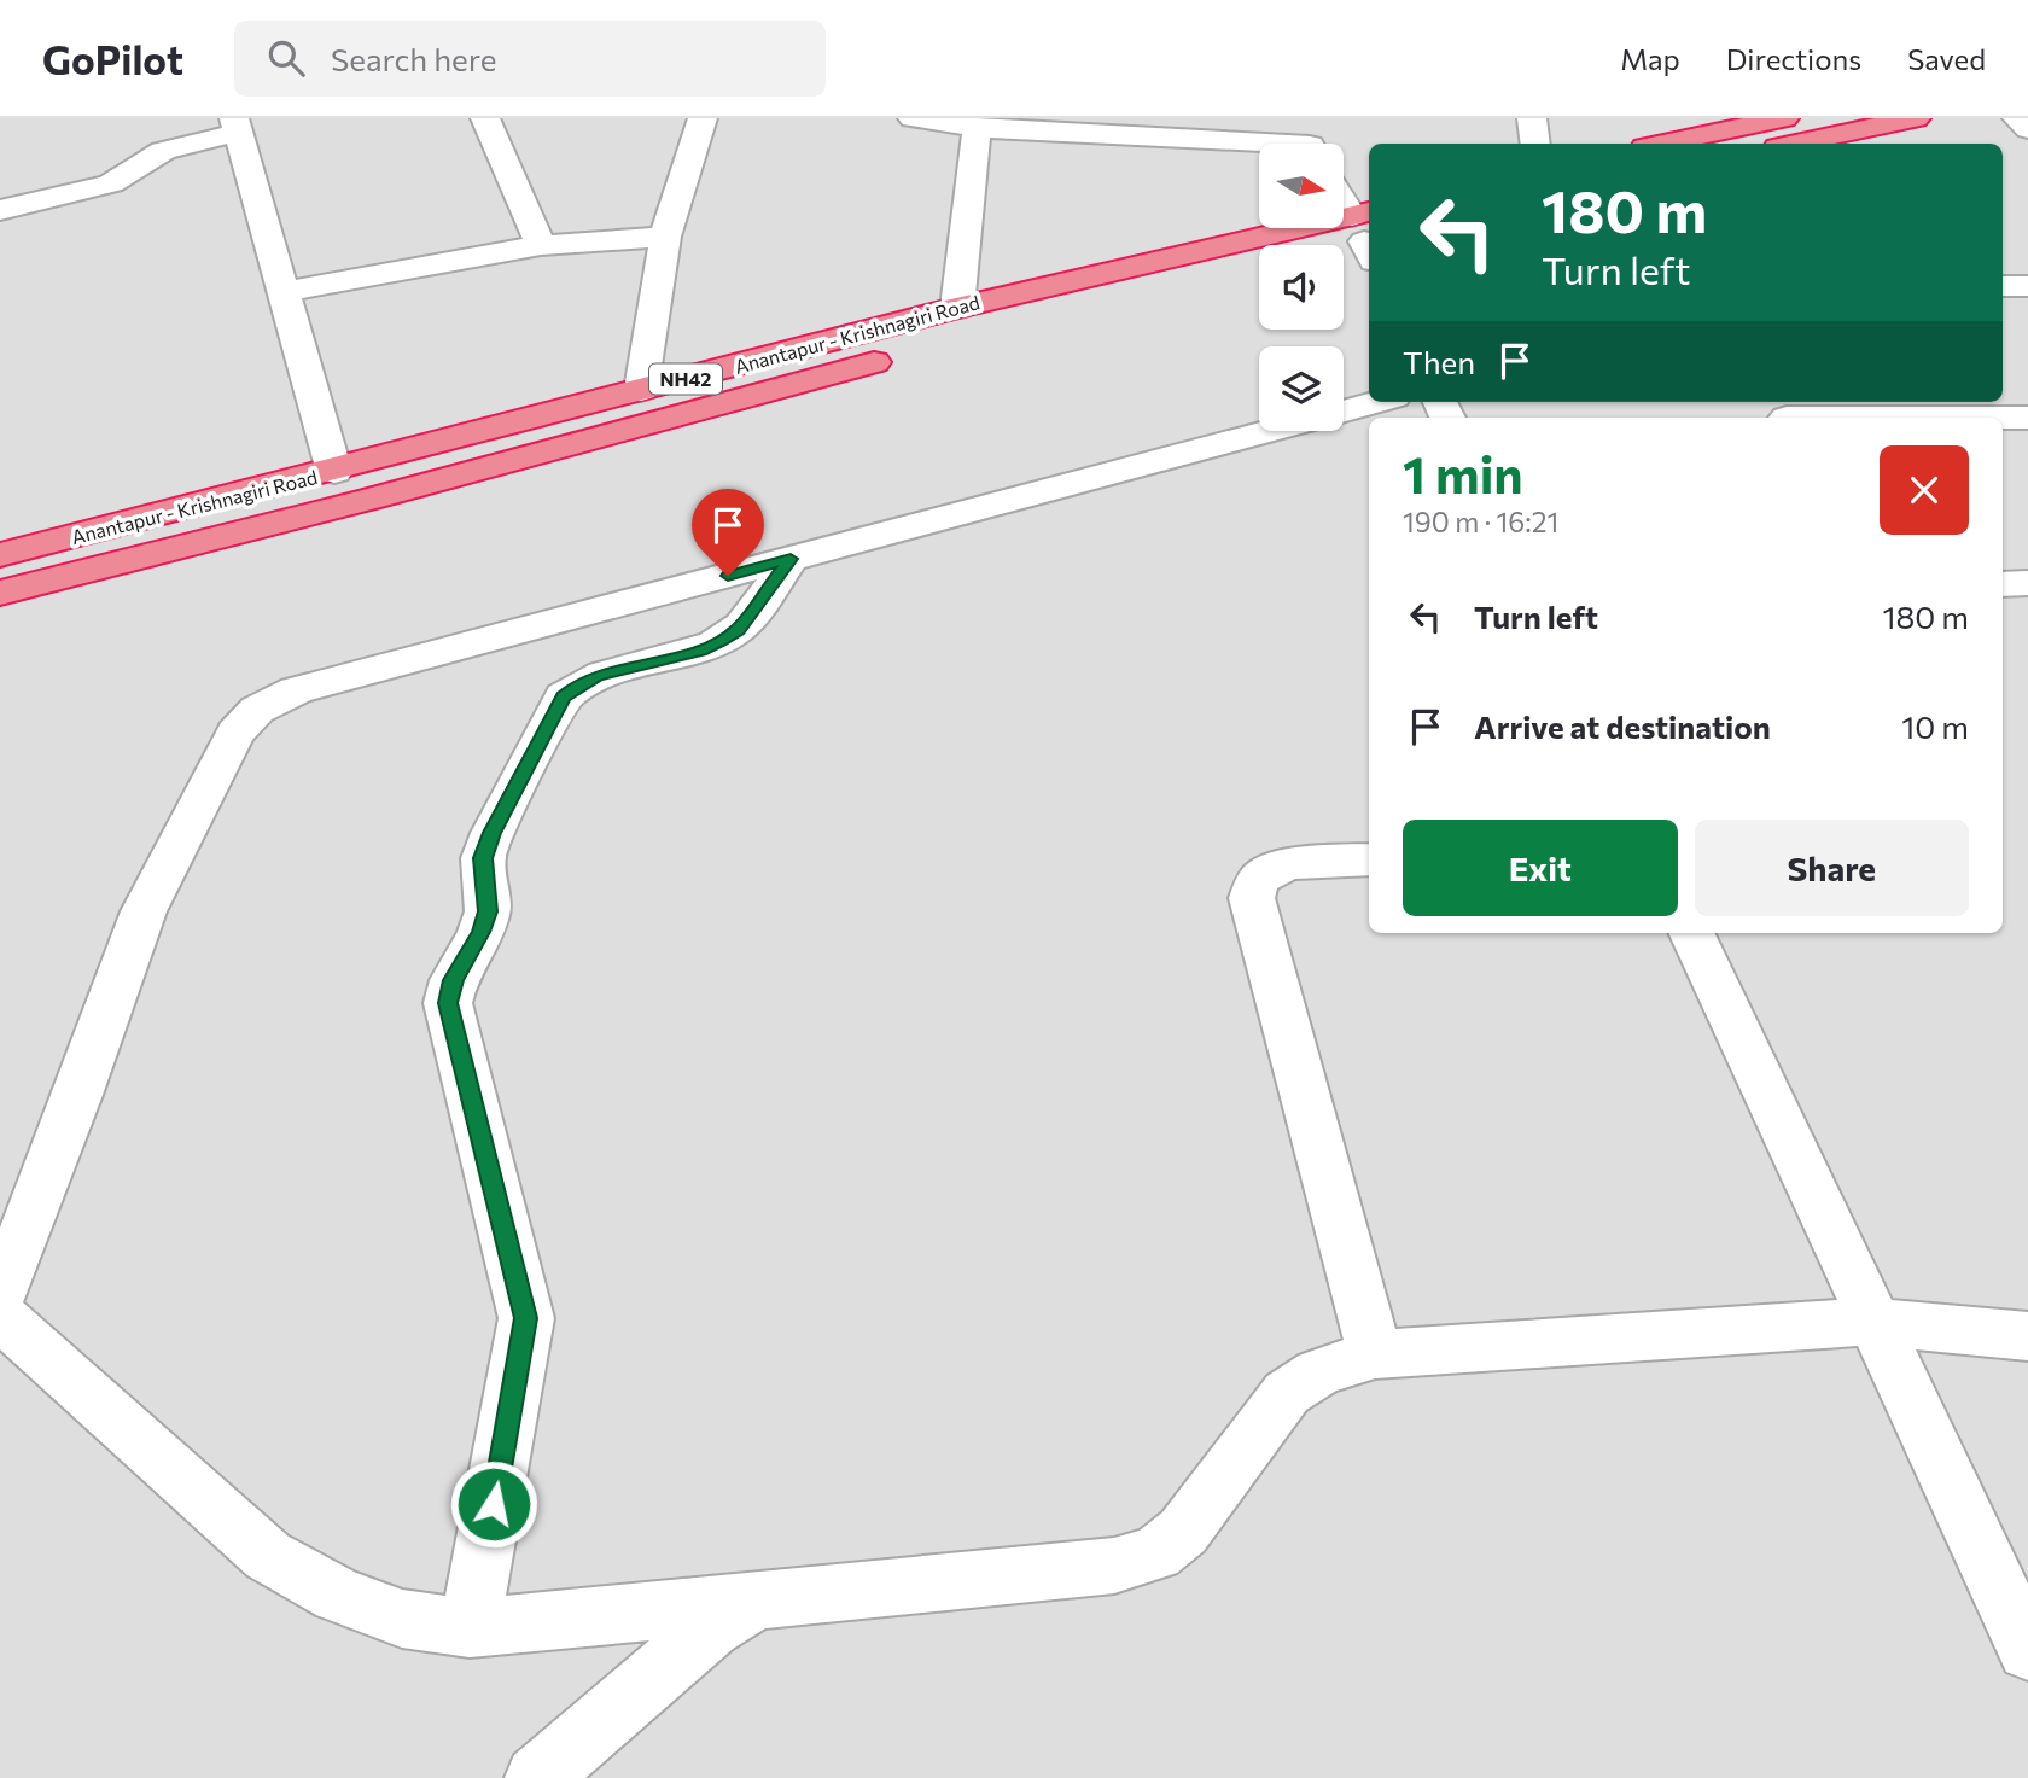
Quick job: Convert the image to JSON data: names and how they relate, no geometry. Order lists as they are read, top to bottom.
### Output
{
  "streets": {
    "highway": ["Anantapur - Krishnagiri Road", "NH42"]
  },
  "north": "right",
  "page": {
    "header": "GoPilot",
    "search": "Search here",
    "nav": ["Map", "Directions", "Saved"],
    "turn": ["180 m", "Turn left"],
    "then": "Then",
    "heading": ["1 min", "190 m · 16:21"],
    "list": [
      {
        "name": "Turn left",
        "value": "180 m"
      },
      {
        "name": "Arrive at destination",
        "value": "10 m"
      }
    ],
    "buttons": ["Exit", "Share"]
  }
}
